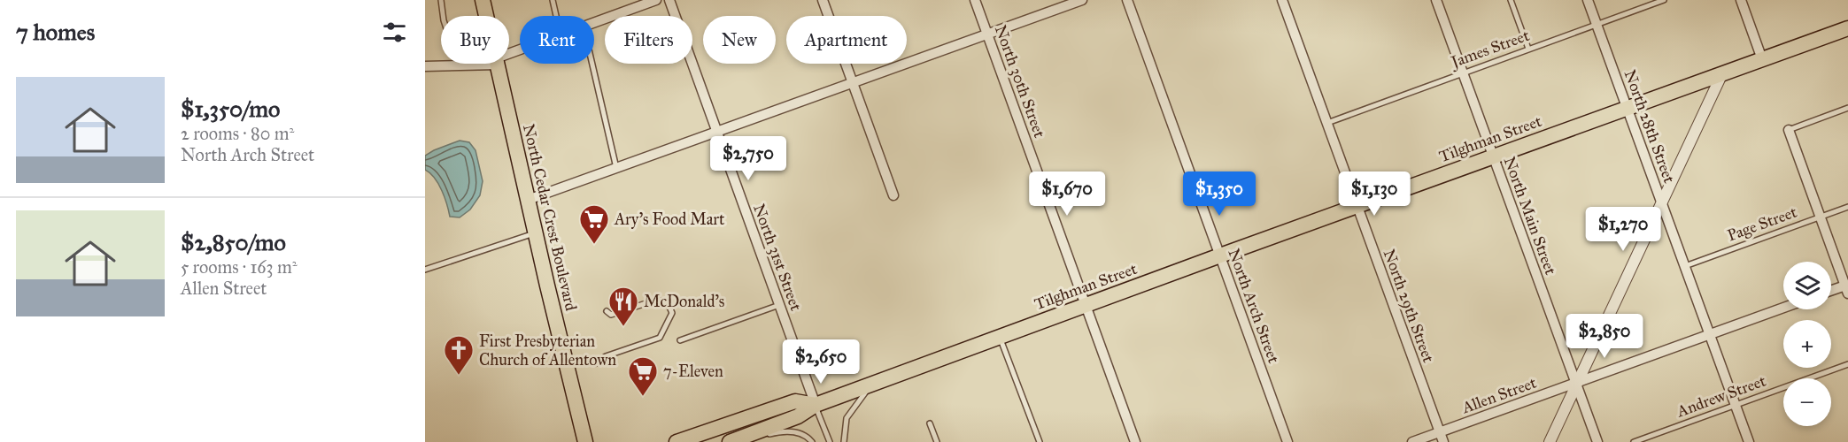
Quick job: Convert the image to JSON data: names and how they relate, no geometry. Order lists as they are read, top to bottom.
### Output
{
  "streets": {
    "main road": ["Tilghman Street", "North Cedar Crest Boulevard"],
    "street": [
      "North 30th Street",
      "North 28th Street",
      "North Main Street",
      "North 31st Street",
      "North Arch Street",
      "North 29th Street",
      "Allen Street"
    ],
    "lane": ["James Street", "Page Street", "Andrew Street"]
  },
  "crossings": [
    ["James Street", "North 28th Street"],
    ["James Street", "North Main Street"],
    ["James Street", "North 29th Street"],
    ["North 30th Street", "Tilghman Street"],
    ["North 28th Street", "Tilghman Street"],
    ["North 28th Street", "Page Street"],
    ["North 28th Street", "Allen Street"],
    ["North 28th Street", "Andrew Street"],
    ["Tilghman Street", "North Main Street"],
    ["Tilghman Street", "North 31st Street"],
    ["Tilghman Street", "North Arch Street"],
    ["Tilghman Street", "North 29th Street"],
    ["North Main Street", "Allen Street"],
    ["North 29th Street", "Allen Street"]
  ],
  "places": {
    "supermarket": ["Ary's Food Mart", "7-Eleven"],
    "restaurant": ["McDonald's"],
    "church": ["First Presbyterian Church of Allentown"]
  },
  "page": {
    "heading": "7 homes",
    "chip": [
      "Buy",
      "Rent",
      "Filters",
      "New",
      "Apartment"
    ],
    "list": [
      {
        "name": "$1,350/mo",
        "note": "2 rooms · 80 m² · North Arch Street"
      },
      {
        "name": "$2,850/mo",
        "note": "5 rooms · 163 m² · Allen Street"
      }
    ],
    "price": [
      "$2,750",
      "$1,670",
      "$1,350",
      "$1,130",
      "$1,270",
      "$2,850",
      "$2,650"
    ],
    "map_buttons": ["+", "−"]
  }
}
